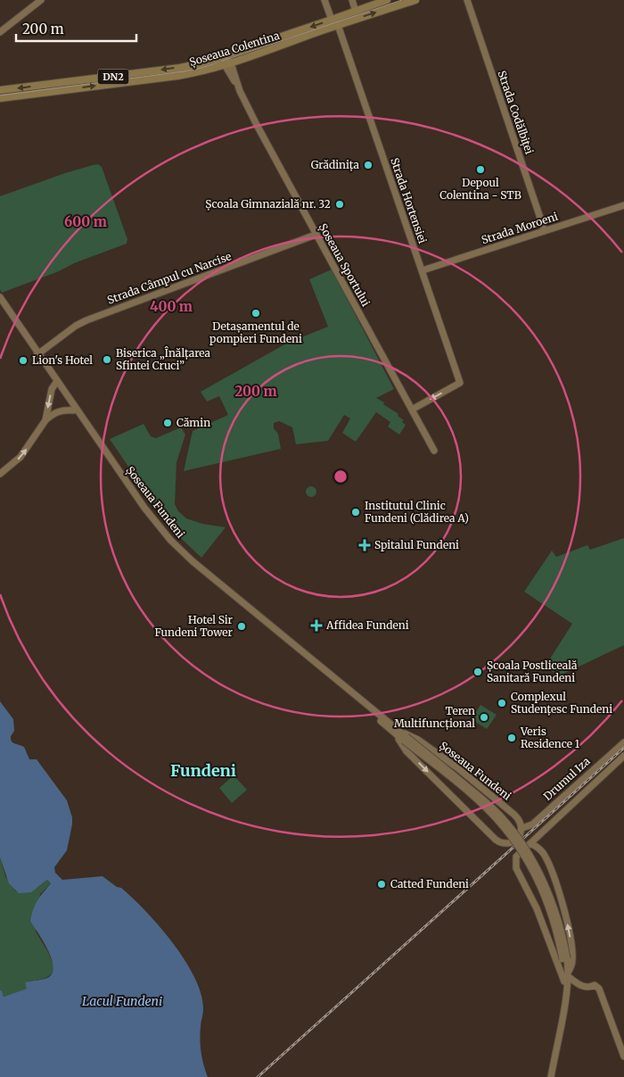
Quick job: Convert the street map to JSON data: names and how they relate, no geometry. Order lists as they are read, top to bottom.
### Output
{
  "streets": {
    "main road": ["Șoseaua Colentina", "DN2"],
    "street": [
      "Strada Codălbiței",
      "Strada Hortensiei",
      "Strada Moroeni",
      "Șoseaua Sportului",
      "Strada Câmpul cu Narcise",
      "Șoseaua Fundeni",
      "Drumul Iza"
    ]
  },
  "crossings": [
    ["Șoseaua Colentina", "Strada Hortensiei"],
    ["Șoseaua Colentina", "Șoseaua Sportului"],
    ["Strada Codălbiței", "Strada Moroeni"],
    ["Strada Hortensiei", "Strada Moroeni"],
    ["Strada Hortensiei", "Șoseaua Sportului"],
    ["Șoseaua Sportului", "Strada Câmpul cu Narcise"],
    ["Strada Câmpul cu Narcise", "Șoseaua Fundeni"],
    ["Șoseaua Fundeni", "Drumul Iza"]
  ],
  "districts": ["Fundeni"],
  "water": ["Lacul Fundeni"],
  "places": {
    "other": [
      "Grădinița",
      "Depoul Colentina - STB",
      "Școala Gimnazială nr. 32",
      "Detașamentul de pompieri Fundeni",
      "Biserica „Înălțarea Sfintei Cruci”",
      "Lion's Hotel",
      "Cămin",
      "Institutul Clinic Fundeni (Clădirea A)",
      "Hotel Sir Fundeni Tower",
      "Școala Postliceală Sanitară Fundeni",
      "Complexul Studențesc Fundeni",
      "Teren Multifuncțional",
      "Veris Residence 1",
      "Catted Fundeni"
    ],
    "health": ["Spitalul Fundeni", "Affidea Fundeni"]
  },
  "scale_bar": "200 m",
  "rings": ["600 m", "400 m", "200 m"]
}
